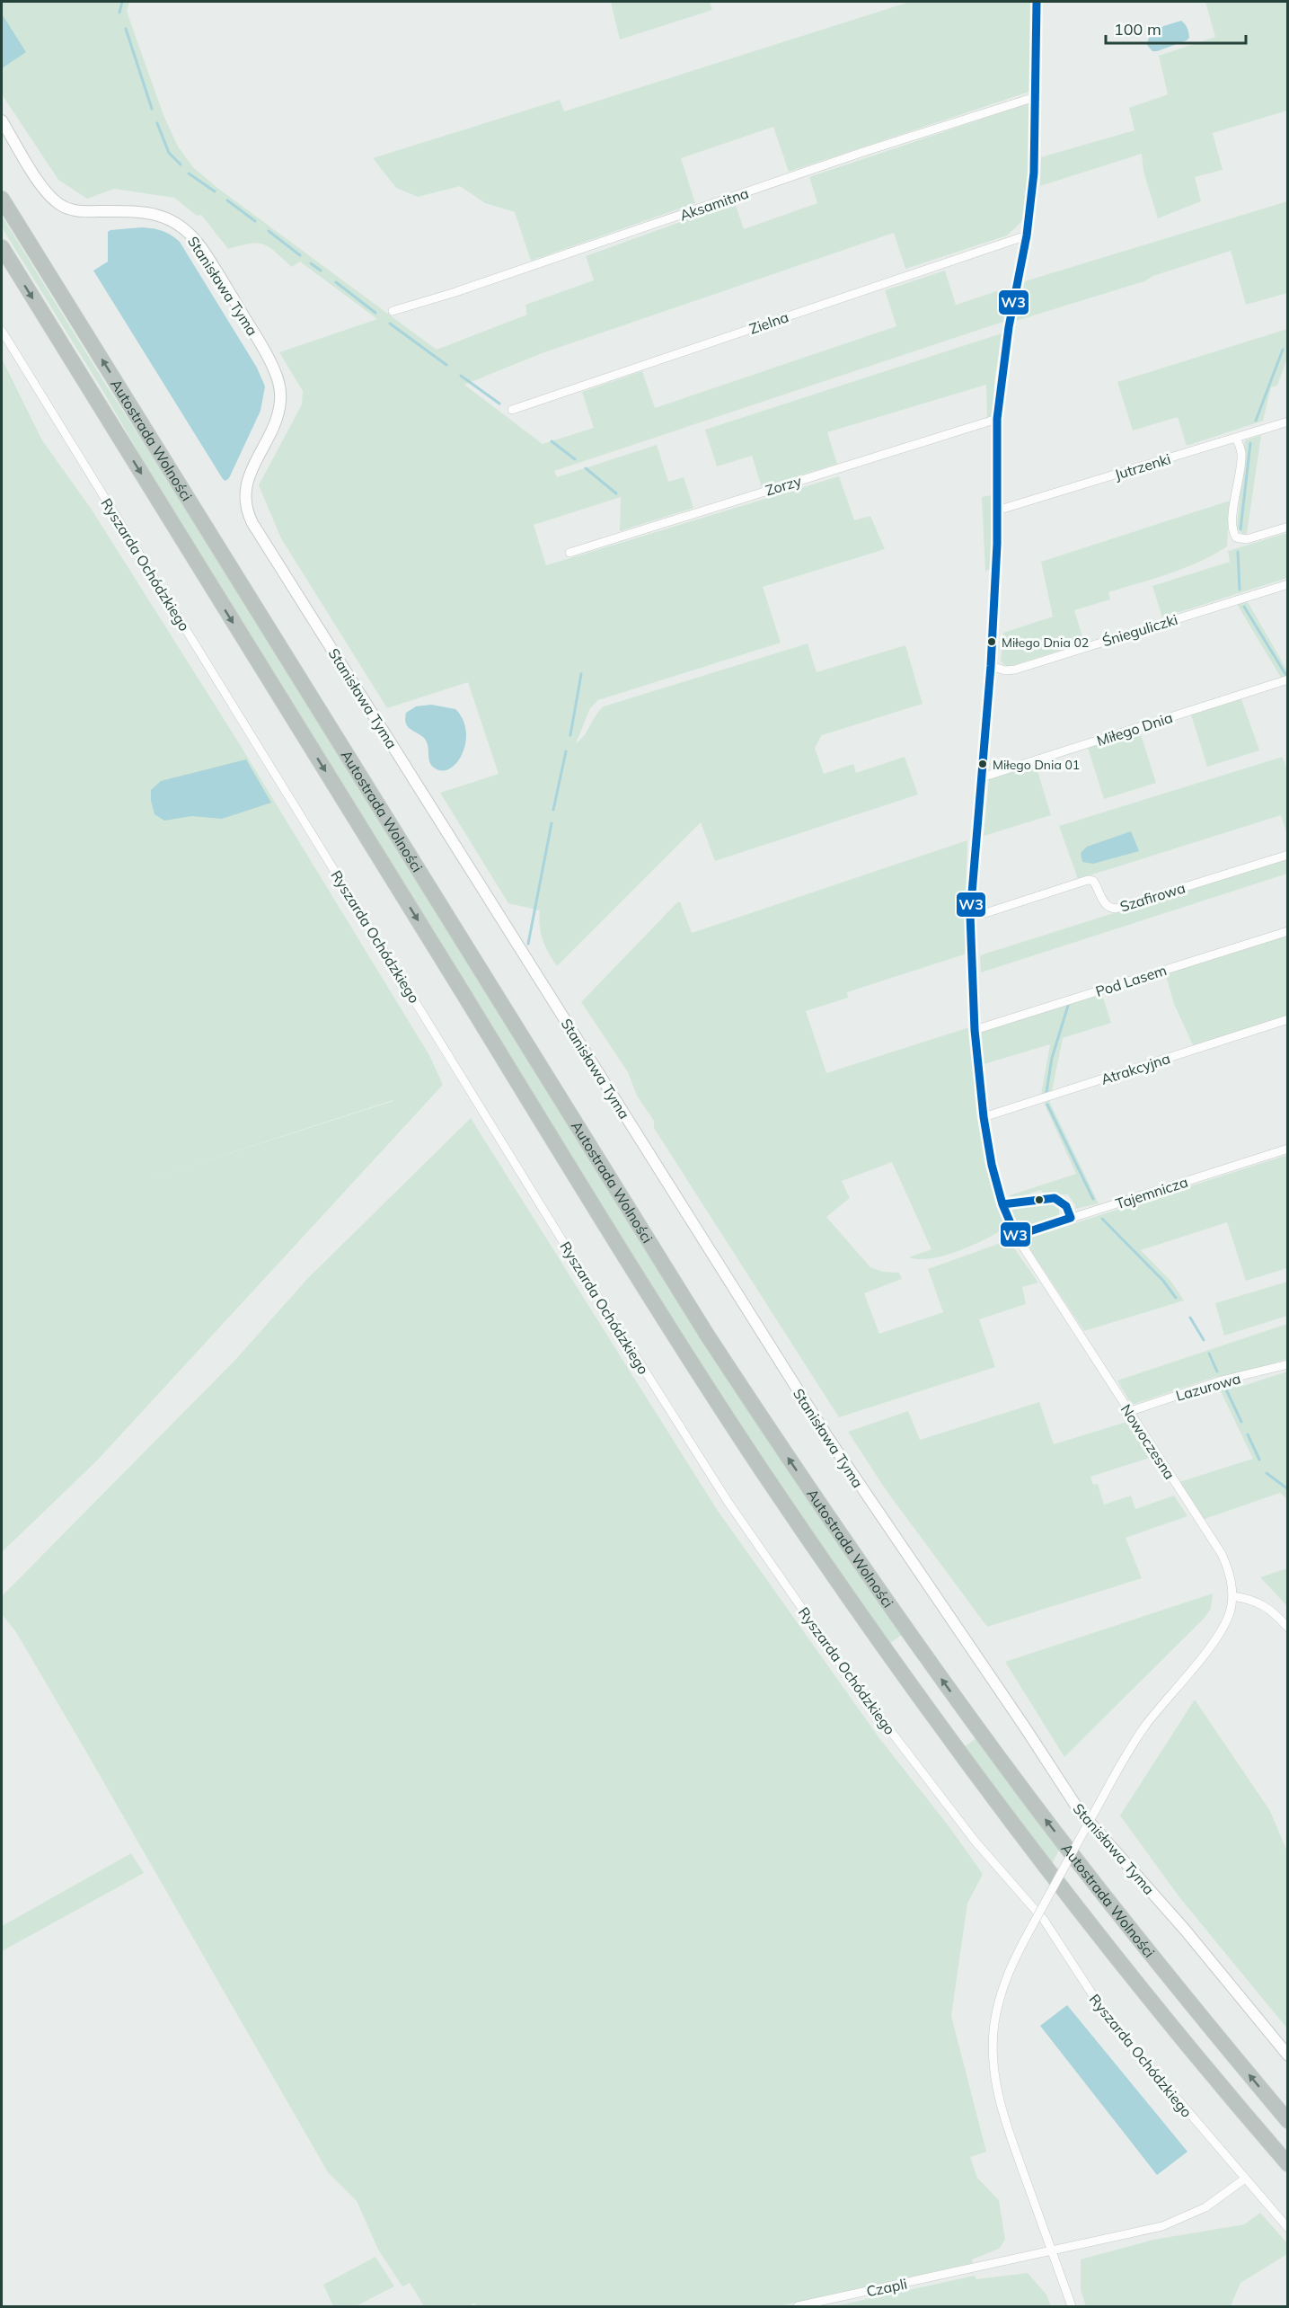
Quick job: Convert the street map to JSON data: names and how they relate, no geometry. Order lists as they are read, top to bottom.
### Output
{
  "streets": {
    "highway": ["Autostrada Wolności"],
    "street": [
      "Aksamitna",
      "Stanisława Tyma",
      "Zielna",
      "Jutrzenki",
      "Zorzy",
      "Ryszarda Ochódzkiego",
      "Śnieguliczki",
      "Miłego Dnia",
      "Szafirowa",
      "Pod Lasem",
      "Atrakcyjna",
      "Tajemnicza",
      "Lazurowa",
      "Nowoczesna",
      "Czapli"
    ]
  },
  "crossings": [
    ["Aksamitna", "Nowoczesna"],
    ["Zielna", "Nowoczesna"],
    ["Jutrzenki", "Nowoczesna"],
    ["Zorzy", "Nowoczesna"],
    ["Ryszarda Ochódzkiego", "Czapli"],
    ["Śnieguliczki", "Nowoczesna"],
    ["Miłego Dnia", "Nowoczesna"],
    ["Szafirowa", "Nowoczesna"],
    ["Pod Lasem", "Nowoczesna"],
    ["Atrakcyjna", "Nowoczesna"],
    ["Tajemnicza", "Nowoczesna"],
    ["Lazurowa", "Nowoczesna"]
  ],
  "places": ["Miłego Dnia 02", "Miłego Dnia 01"],
  "lines": ["transit line W3"],
  "scale_bar": "100 m"
}
